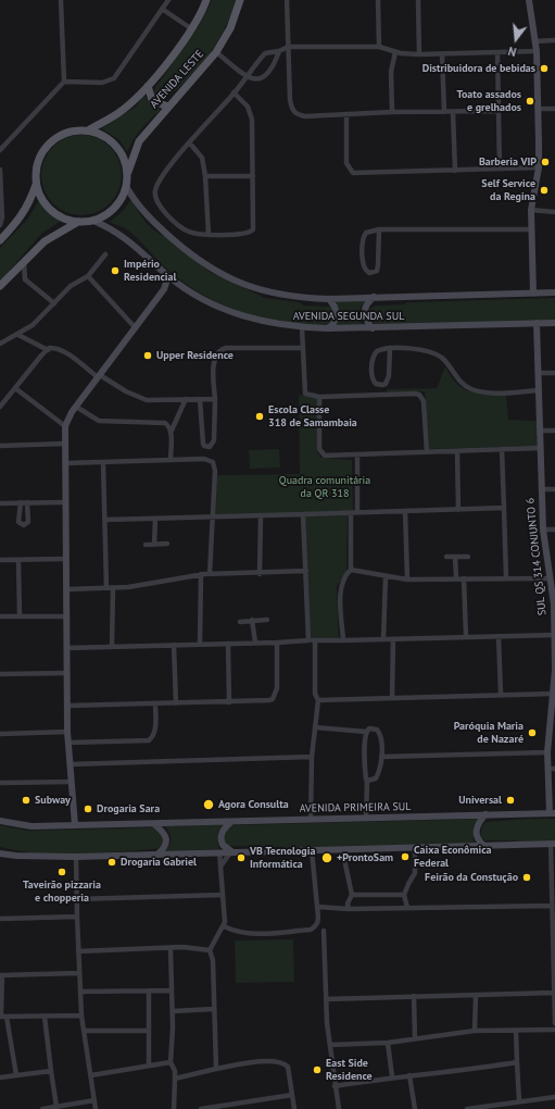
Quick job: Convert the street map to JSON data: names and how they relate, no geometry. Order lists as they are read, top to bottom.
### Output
{
  "streets": {
    "main road": [
      "AVENIDA LESTE",
      "AVENIDA SEGUNDA SUL",
      "SUL QS 314 CONJUNTO 6",
      "AVENIDA PRIMEIRA SUL"
    ]
  },
  "crossings": [
    ["AVENIDA LESTE", "AVENIDA SEGUNDA SUL"],
    ["AVENIDA SEGUNDA SUL", "SUL QS 314 CONJUNTO 6"],
    ["SUL QS 314 CONJUNTO 6", "AVENIDA PRIMEIRA SUL"]
  ],
  "parks": ["Quadra comunitária da QR 318"],
  "places": [
    "Distribuidora de bebidas",
    "Toato assados e grelhados",
    "Barberia VIP",
    "Self Service da Regina",
    "Império Residencial",
    "Upper Residence",
    "Escola Classe 318 de Samambaia",
    "Paróquia Maria de Nazaré",
    "Subway",
    "Universal",
    "Agora Consulta",
    "Drogaria Sara",
    "Caixa Econômica Federal",
    "VB Tecnologia Informática",
    "+ProntoSam",
    "Drogaria Gabriel",
    "Taveirão pizzaria e chopperia",
    "Feirão da Constução",
    "East Side Residence"
  ],
  "north": "bottom"
}
